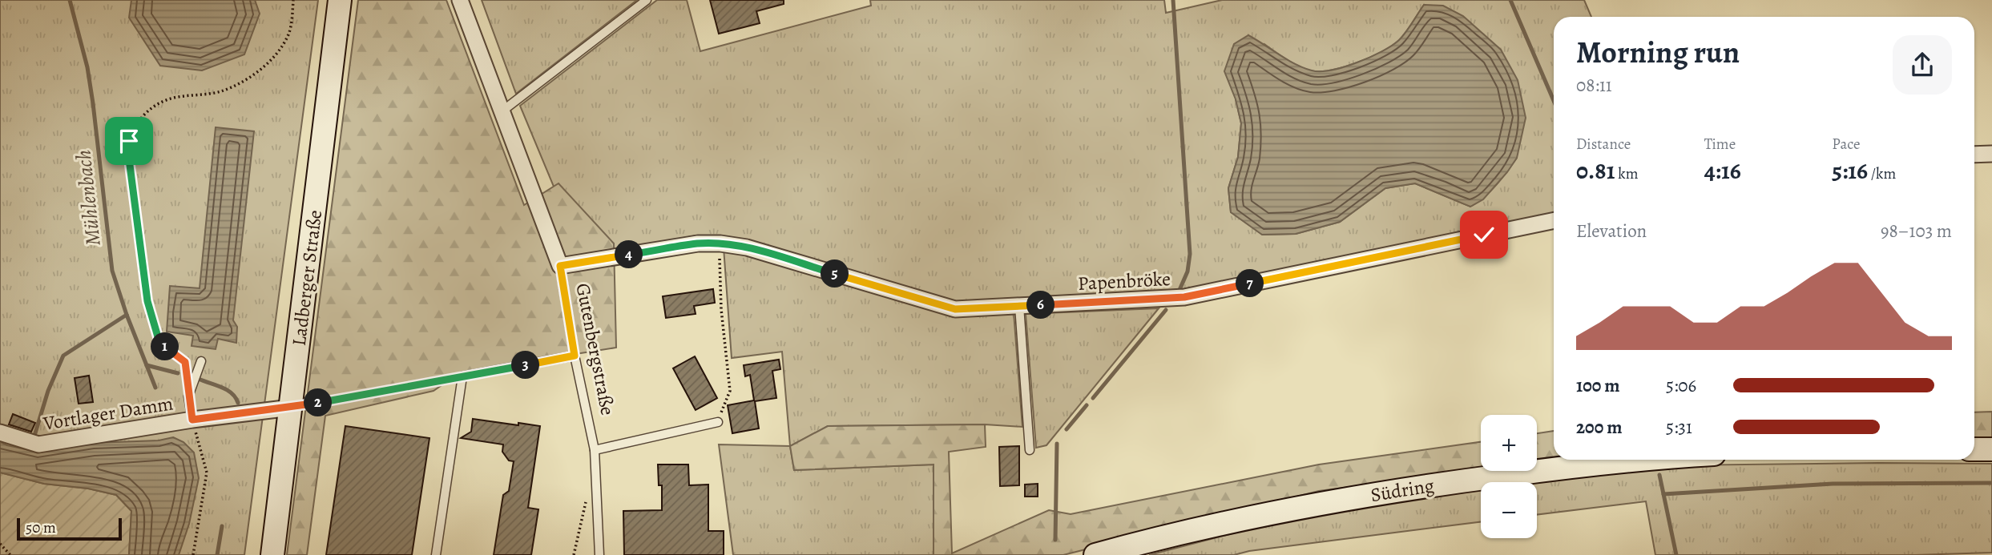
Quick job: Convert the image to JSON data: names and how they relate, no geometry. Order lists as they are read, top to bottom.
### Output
{
  "streets": {
    "main road": ["Ladberger Straße", "Südring"],
    "street": ["Papenbröke", "Gutenbergstraße", "Vortlager Damm"]
  },
  "crossings": [
    ["Ladberger Straße", "Vortlager Damm"],
    ["Papenbröke", "Gutenbergstraße"]
  ],
  "water": ["Mühlenbach"],
  "scale_bar": "50 m",
  "page": {
    "heading": ["Morning run", "08:11"],
    "stats": [
      ["Distance", "0.81 km"],
      ["Time", "4:16"],
      ["Pace", "5:16 /km"]
    ],
    "chart": ["Elevation", "98–103 m"],
    "pins": [
      "4",
      "5",
      "7",
      "6",
      "1",
      "3",
      "2"
    ],
    "list": [
      {
        "name": "100 m",
        "note": "5:06"
      },
      {
        "name": "200 m",
        "note": "5:31"
      }
    ],
    "map_buttons": ["+", "−"],
    "scale": "50 m"
  }
}
